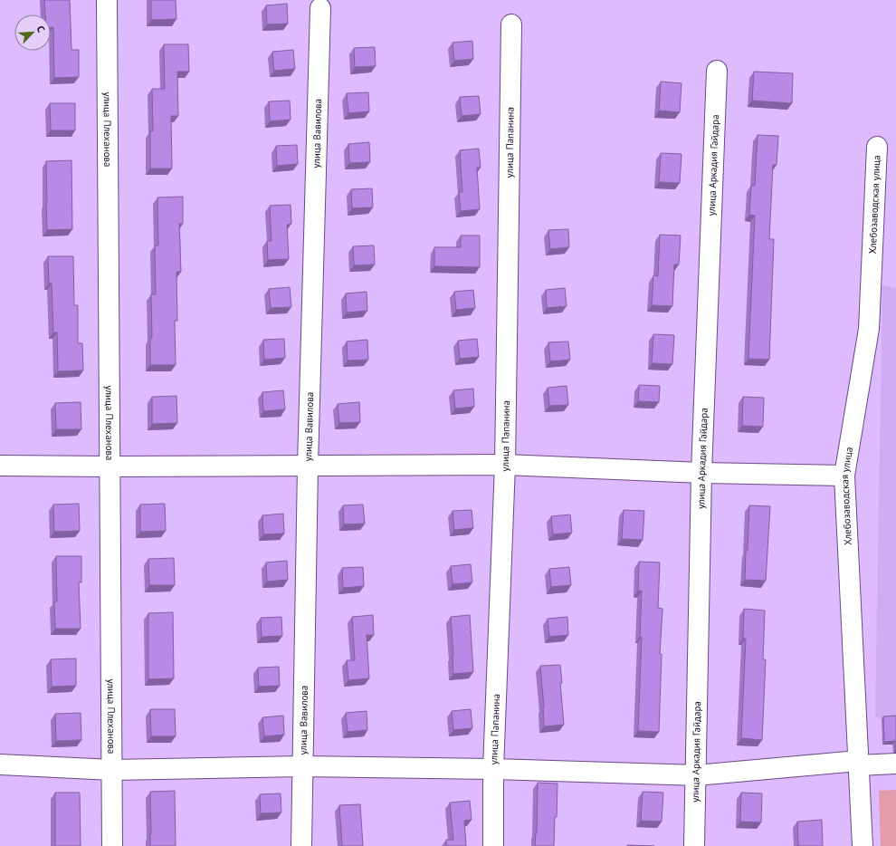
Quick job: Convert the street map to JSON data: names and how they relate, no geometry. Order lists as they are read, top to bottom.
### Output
{
  "streets": {
    "street": [
      "улица Плеханова",
      "улица Вавилова",
      "улица Папанина",
      "улица Аркадия Гайдара",
      "Хлебозаводская улица"
    ]
  },
  "north": "top right"
}
